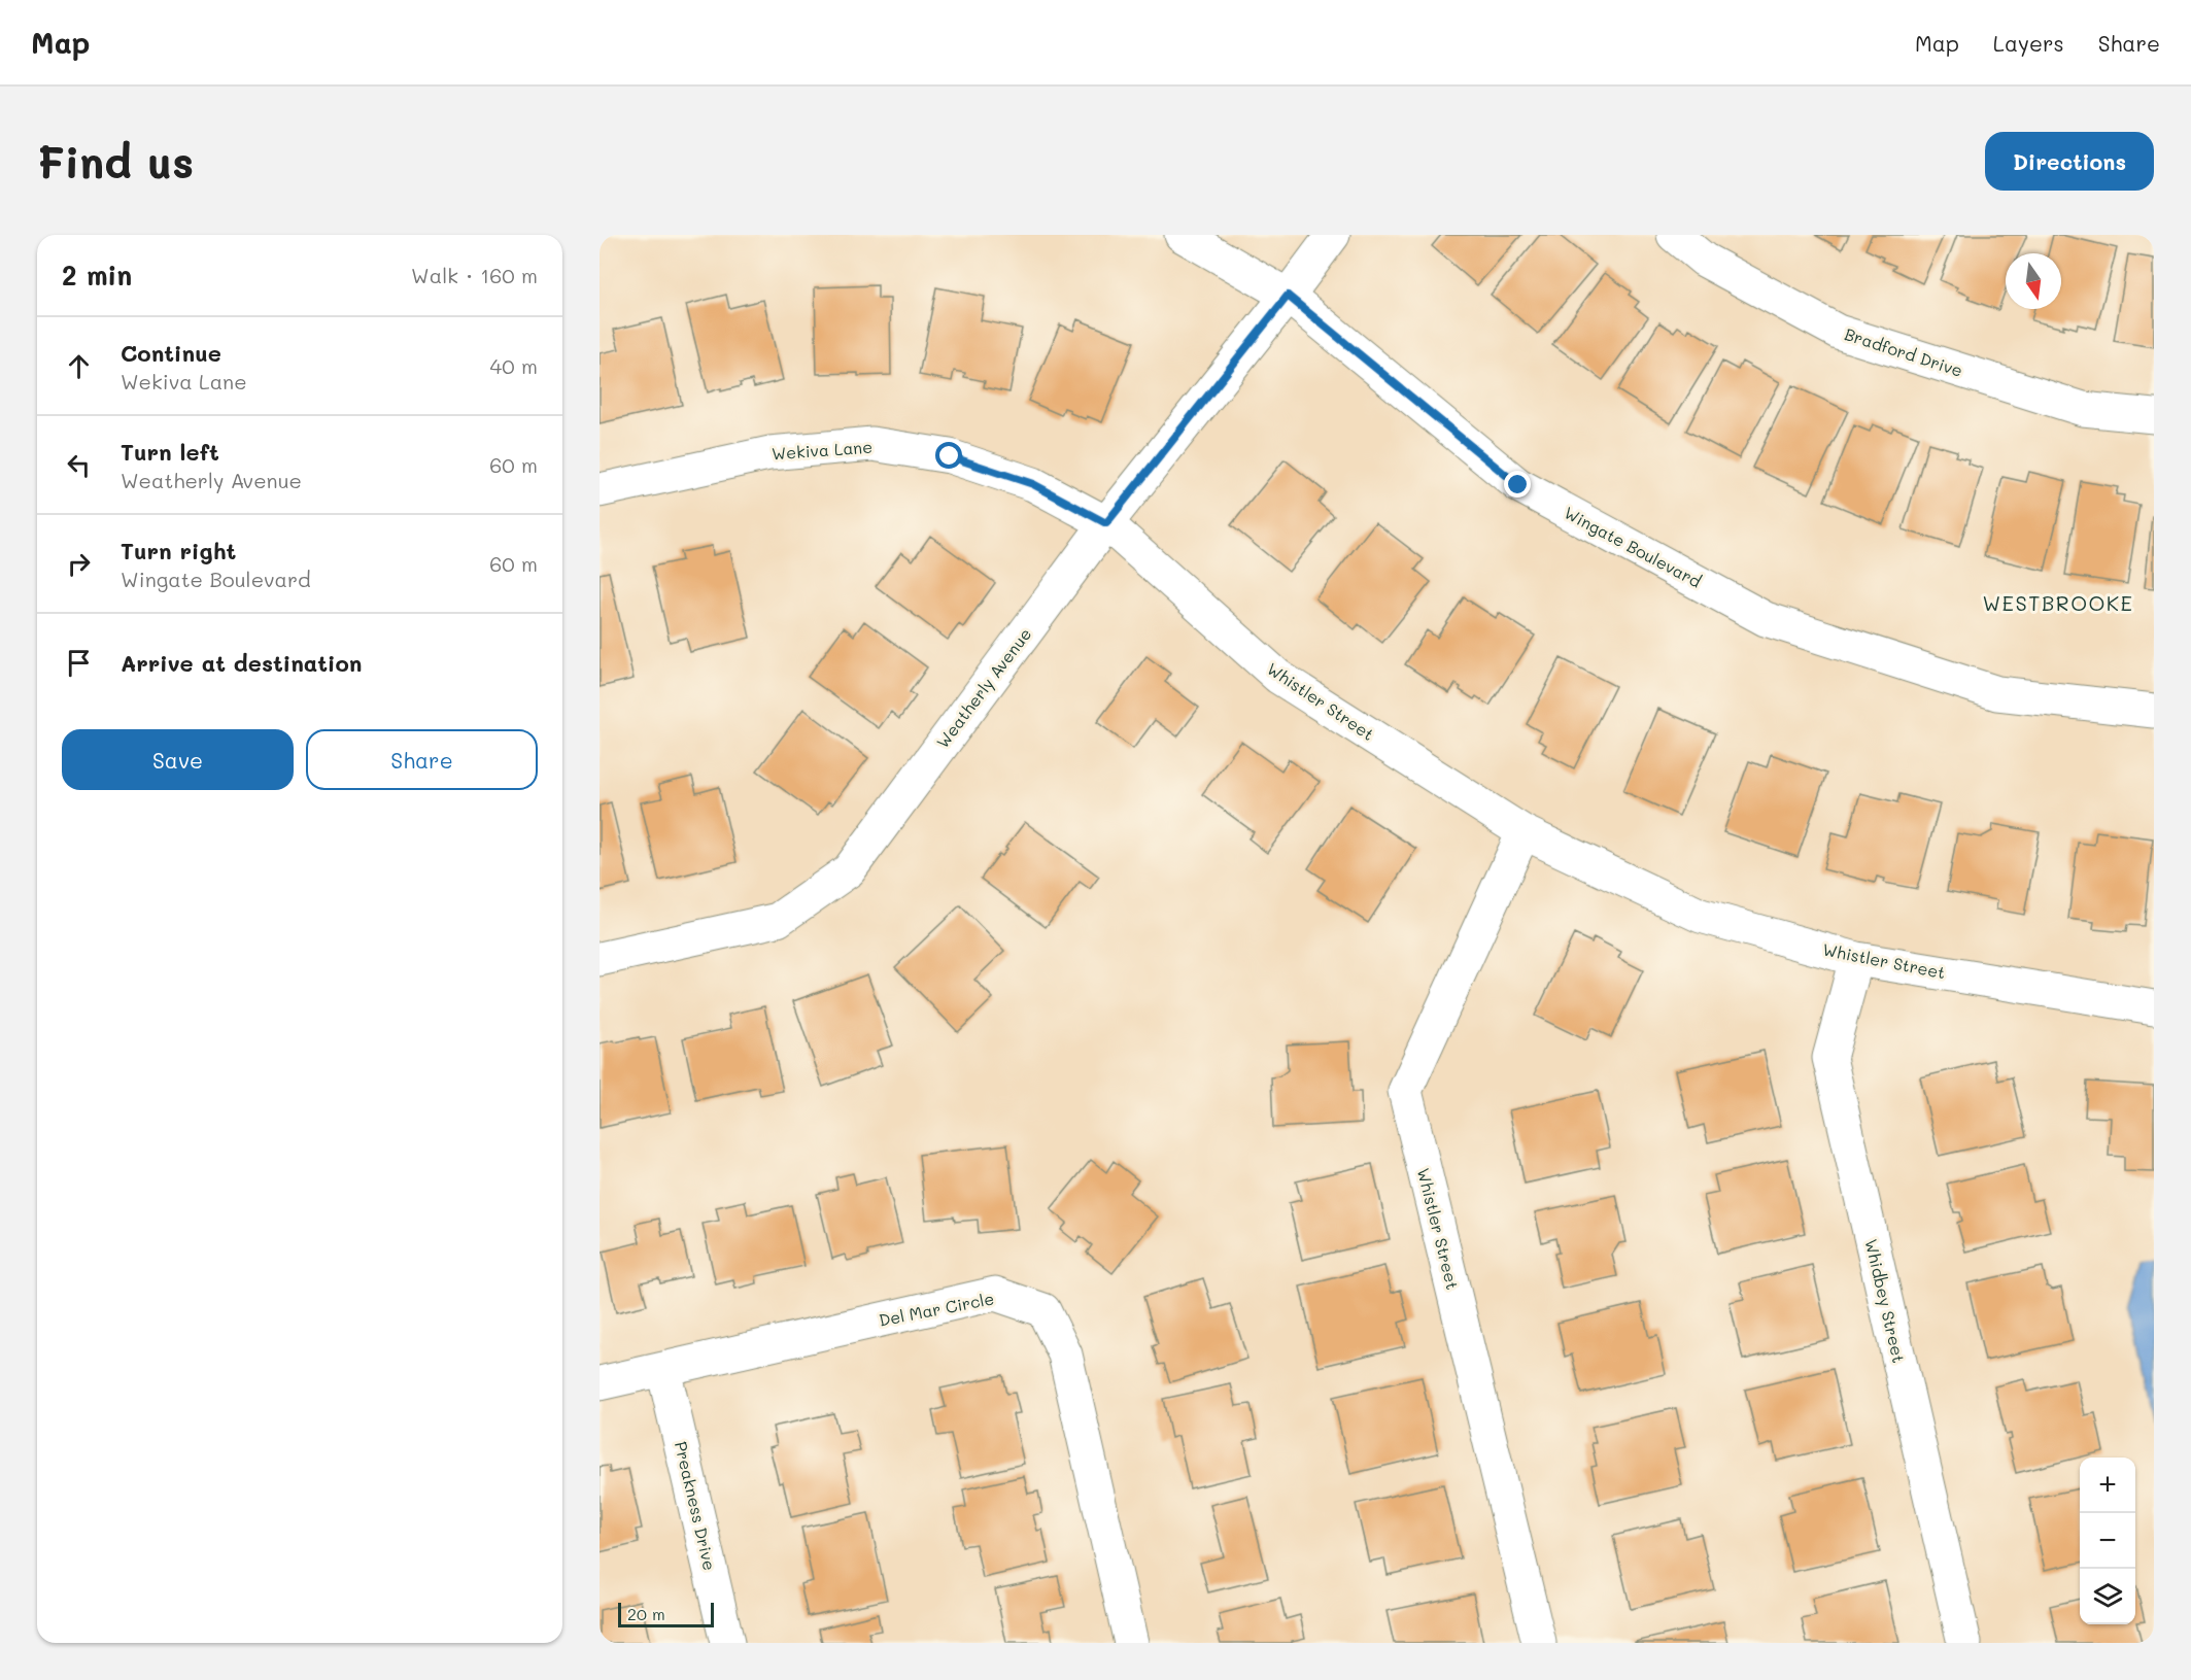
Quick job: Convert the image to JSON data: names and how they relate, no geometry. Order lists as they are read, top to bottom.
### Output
{
  "streets": {
    "street": [
      "Bradford Drive",
      "Wekiva Lane",
      "Wingate Boulevard",
      "Weatherly Avenue",
      "Whistler Street",
      "Whidbey Street",
      "Del Mar Circle",
      "Preakness Drive"
    ]
  },
  "crossings": [
    ["Wekiva Lane", "Weatherly Avenue"],
    ["Wekiva Lane", "Whistler Street"],
    ["Wingate Boulevard", "Weatherly Avenue"],
    ["Weatherly Avenue", "Whistler Street"],
    ["Whistler Street", "Whidbey Street"],
    ["Del Mar Circle", "Preakness Drive"]
  ],
  "districts": ["WESTBROOKE"],
  "scale_bar": "20 m",
  "north": "bottom",
  "page": {
    "header": "Map",
    "nav": ["Map", "Layers", "Share"],
    "buttons": [
      "Directions",
      ["Save", "Share"]
    ],
    "title": "Find us",
    "heading": ["2 min", "Walk · 160 m"],
    "list": [
      ["Continue", "Wekiva Lane", "40 m"],
      ["Turn left", "Weatherly Avenue", "60 m"],
      ["Turn right", "Wingate Boulevard", "60 m"],
      "Arrive at destination"
    ],
    "map_buttons": ["+", "−"],
    "scale": "20 m"
  }
}
